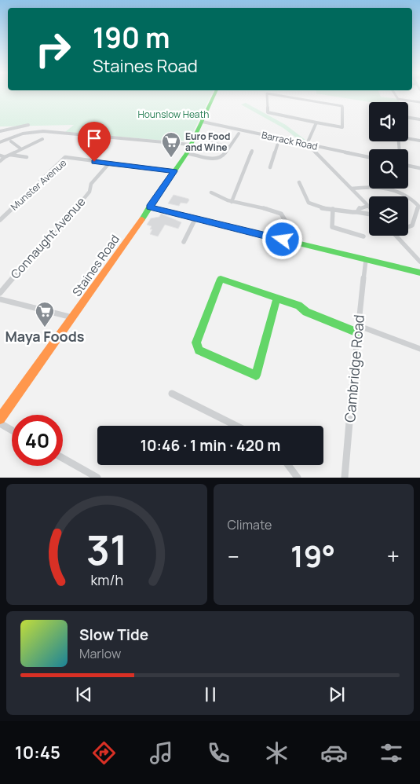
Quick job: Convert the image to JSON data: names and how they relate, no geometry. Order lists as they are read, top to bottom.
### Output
{
  "streets": {
    "street": [
      "Barrack Road",
      "Munster Avenue",
      "Connaught Avenue",
      "Staines Road",
      "Cambridge Road"
    ]
  },
  "crossings": [
    ["Barrack Road", "Staines Road"],
    ["Munster Avenue", "Connaught Avenue"],
    ["Munster Avenue", "Staines Road"]
  ],
  "parks": ["Hounslow Heath"],
  "places": {
    "supermarket": ["Euro Food and Wine", "Maya Foods"]
  },
  "page": {
    "turn": ["190 m", "Staines Road"],
    "limit": "40",
    "trip": "10:46 · 1 min · 420 m",
    "tile": "Climate",
    "heat": ["−", "19°", "+"],
    "song": ["Slow Tide", "Marlow"],
    "tabs": "10:45",
    "gauge": ["31", "km/h"]
  }
}
